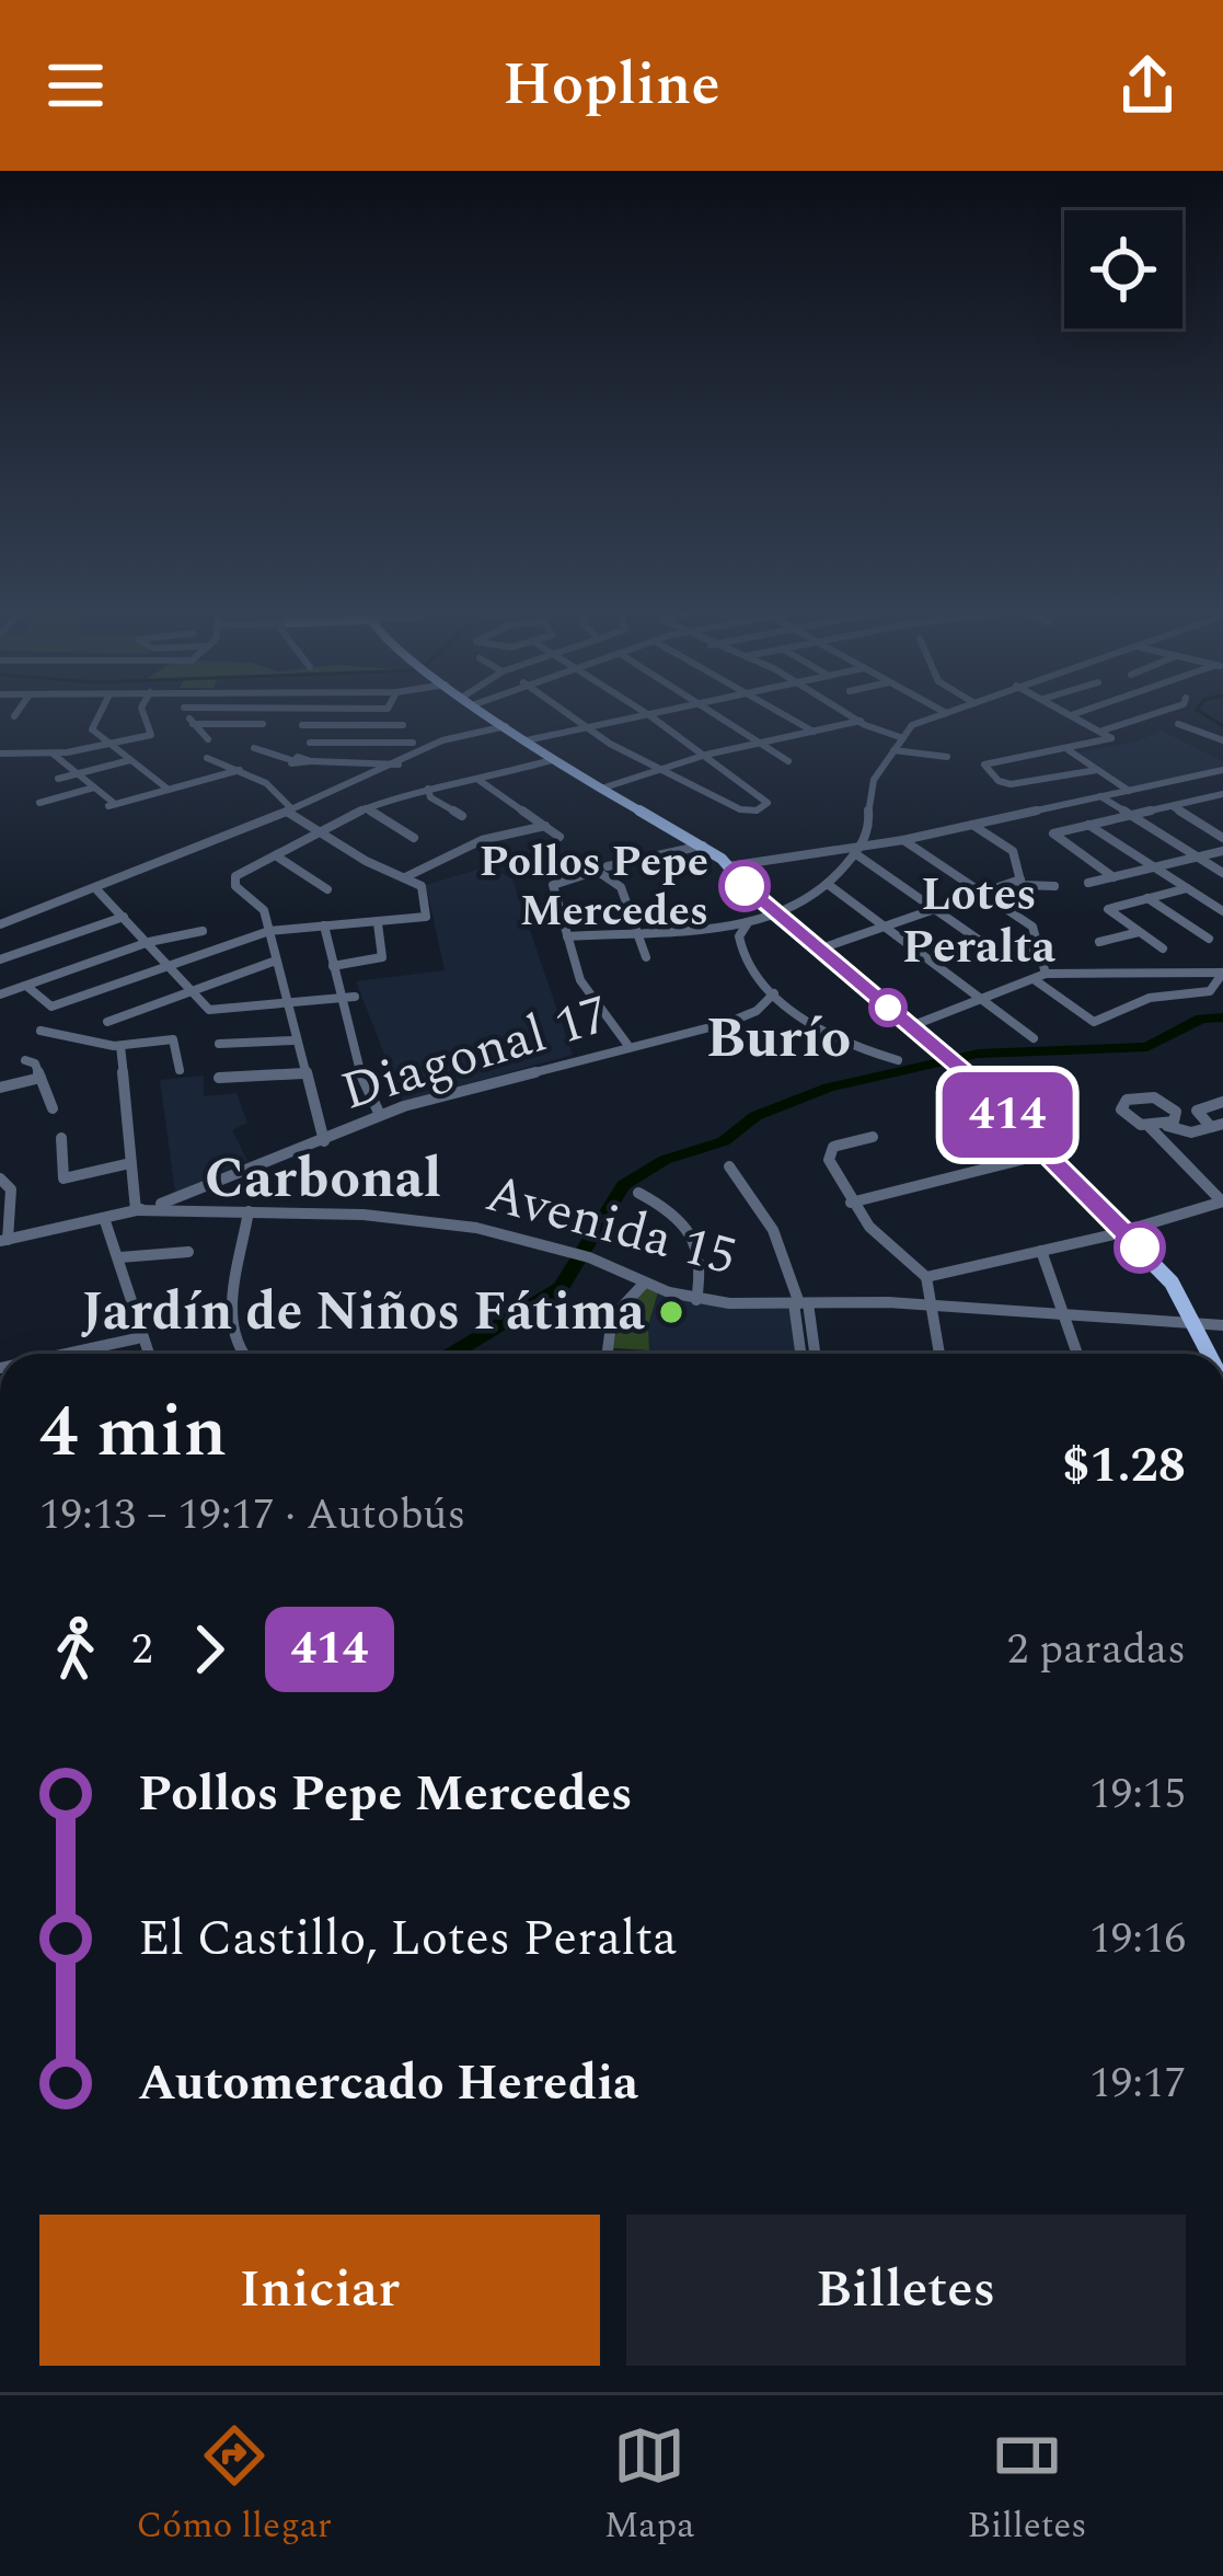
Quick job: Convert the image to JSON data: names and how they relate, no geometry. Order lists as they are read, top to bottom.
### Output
{
  "streets": {
    "street": ["Diagonal 17", "Avenida 15"]
  },
  "crossings": [
    ["Diagonal 17", "Avenida 15"]
  ],
  "districts": ["Lotes Peralta", "Burío", "Carbonal"],
  "places": ["Pollos Pepe Mercedes", "Jardín de Niños Fátima"],
  "lines": ["bus line 414"],
  "page": {
    "header": "Hopline",
    "on_map": "414",
    "heading": ["4 min", "19:13 – 19:17 · Autobús", "$1.28"],
    "legs": ["2", "414", "2 paradas"],
    "list": [
      {
        "name": "Pollos Pepe Mercedes",
        "value": "19:15"
      },
      {
        "name": "El Castillo, Lotes Peralta",
        "value": "19:16"
      },
      {
        "name": "Automercado Heredia",
        "value": "19:17"
      }
    ],
    "buttons": ["Iniciar", "Billetes"],
    "tabs": ["Cómo llegar", "Mapa", "Billetes"]
  }
}
